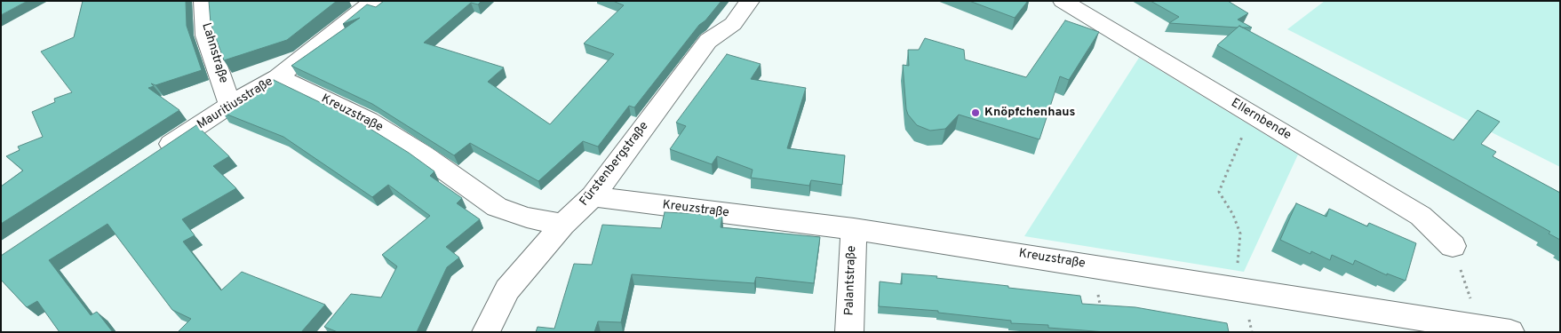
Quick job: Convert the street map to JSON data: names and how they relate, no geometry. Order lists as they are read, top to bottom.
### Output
{
  "streets": {
    "street": [
      "Lahnstraße",
      "Mauritiusstraße",
      "Kreuzstraße",
      "Ellernbende",
      "Fürstenbergstraße",
      "Palantstraße"
    ]
  },
  "crossings": [
    ["Lahnstraße", "Mauritiusstraße"],
    ["Mauritiusstraße", "Kreuzstraße"],
    ["Kreuzstraße", "Fürstenbergstraße"],
    ["Kreuzstraße", "Palantstraße"]
  ],
  "places": ["Knöpfchenhaus"]
}
